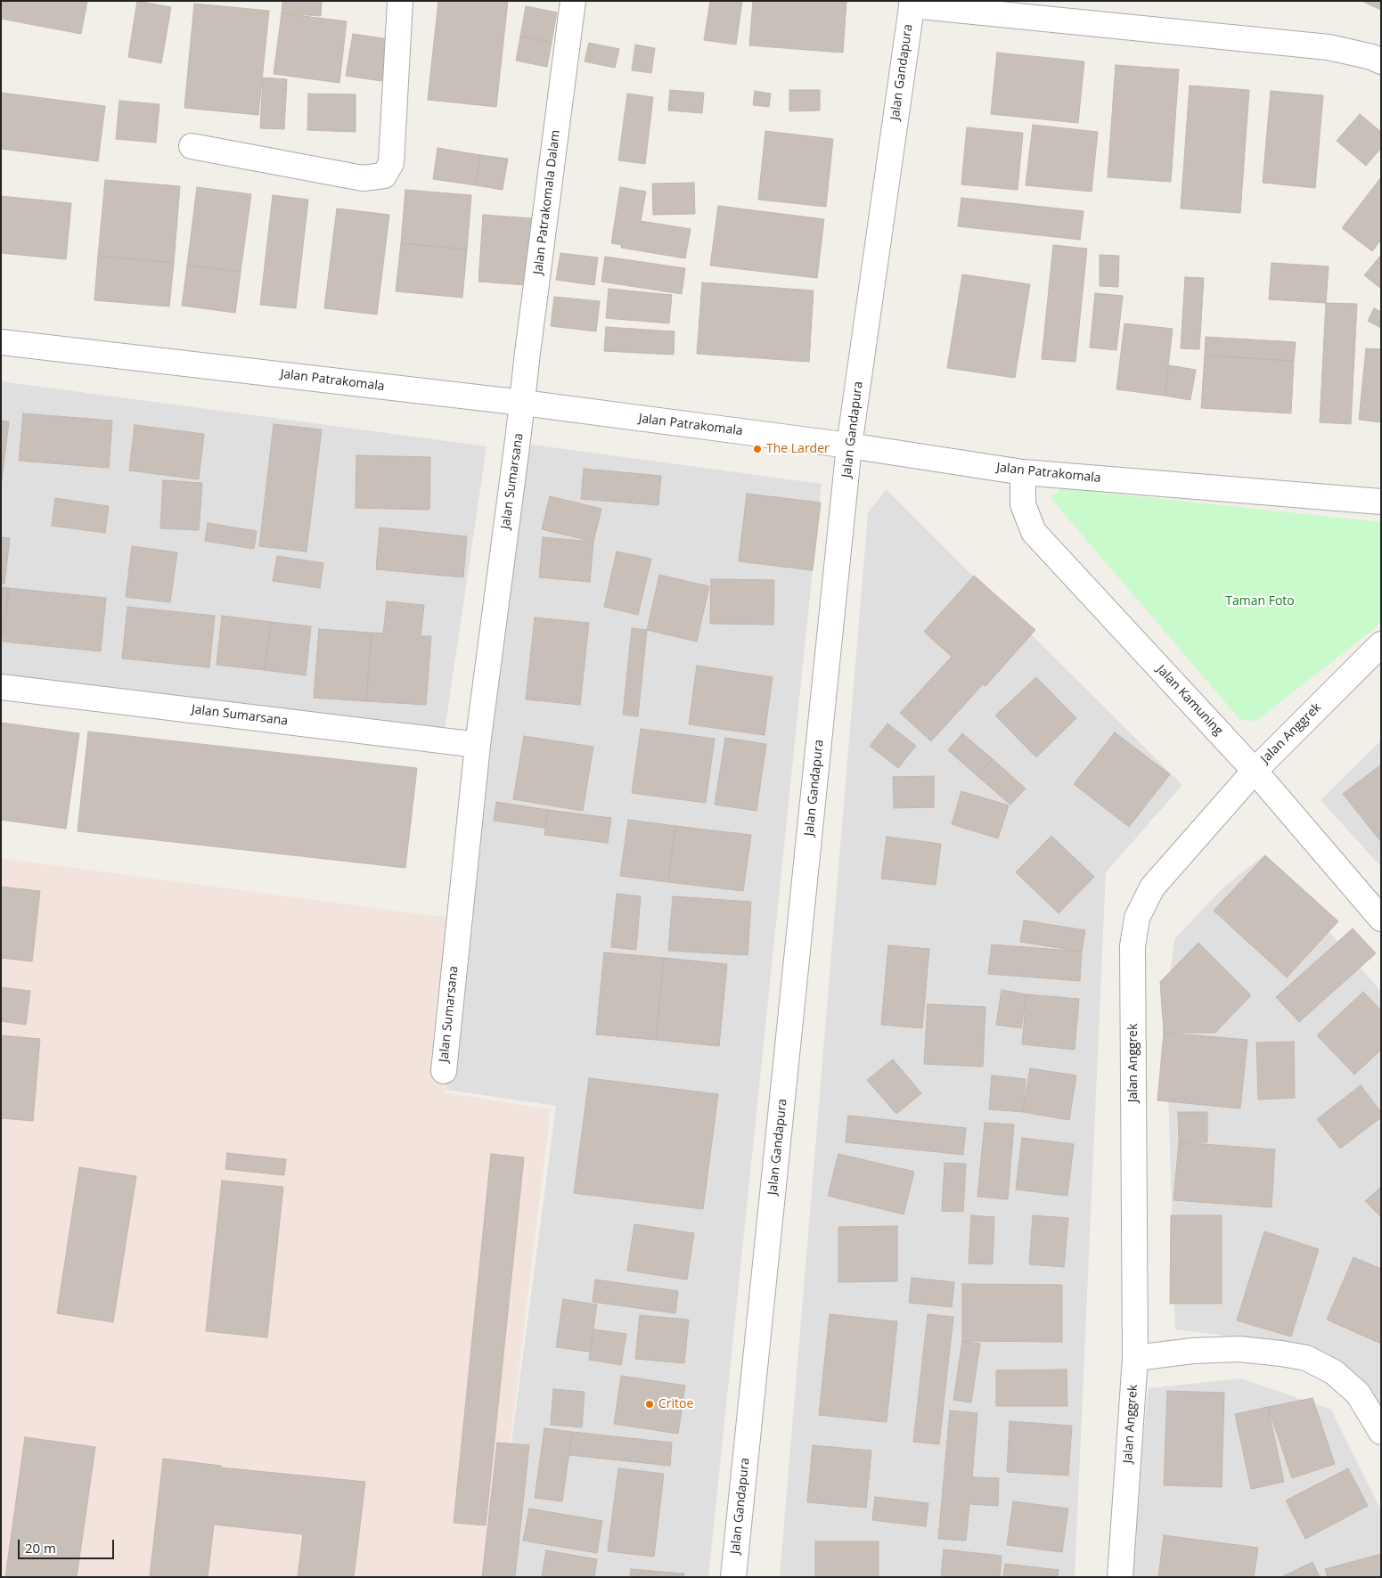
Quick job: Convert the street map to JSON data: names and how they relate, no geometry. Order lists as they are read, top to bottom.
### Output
{
  "streets": {
    "street": [
      "Jalan Gandapura",
      "Jalan Patrakomala Dalam",
      "Jalan Patrakomala",
      "Jalan Sumarsana",
      "Jalan Kamuning",
      "Jalan Anggrek"
    ]
  },
  "crossings": [
    ["Jalan Gandapura", "Jalan Patrakomala"],
    ["Jalan Patrakomala Dalam", "Jalan Patrakomala"],
    ["Jalan Patrakomala Dalam", "Jalan Sumarsana"],
    ["Jalan Patrakomala", "Jalan Sumarsana"],
    ["Jalan Patrakomala", "Jalan Kamuning"],
    ["Jalan Kamuning", "Jalan Anggrek"]
  ],
  "parks": ["Taman Foto"],
  "places": ["The Larder", "Critoe"],
  "scale_bar": "20 m"
}
